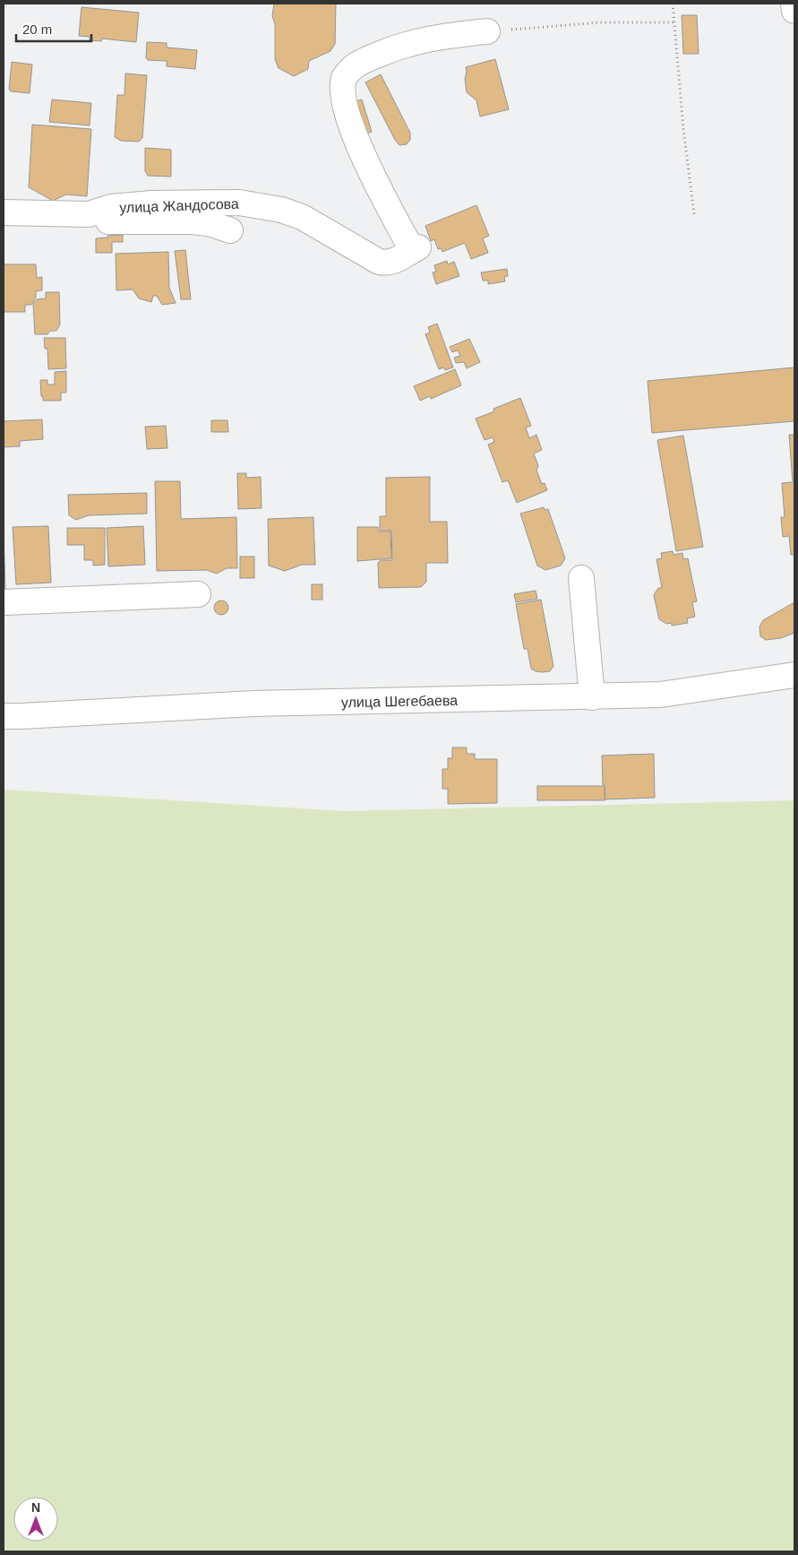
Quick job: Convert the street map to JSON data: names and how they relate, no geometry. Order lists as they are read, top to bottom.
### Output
{
  "streets": {
    "street": ["улица Жандосова", "улица Шегебаева"]
  },
  "scale_bar": "20 m",
  "north": "top"
}
